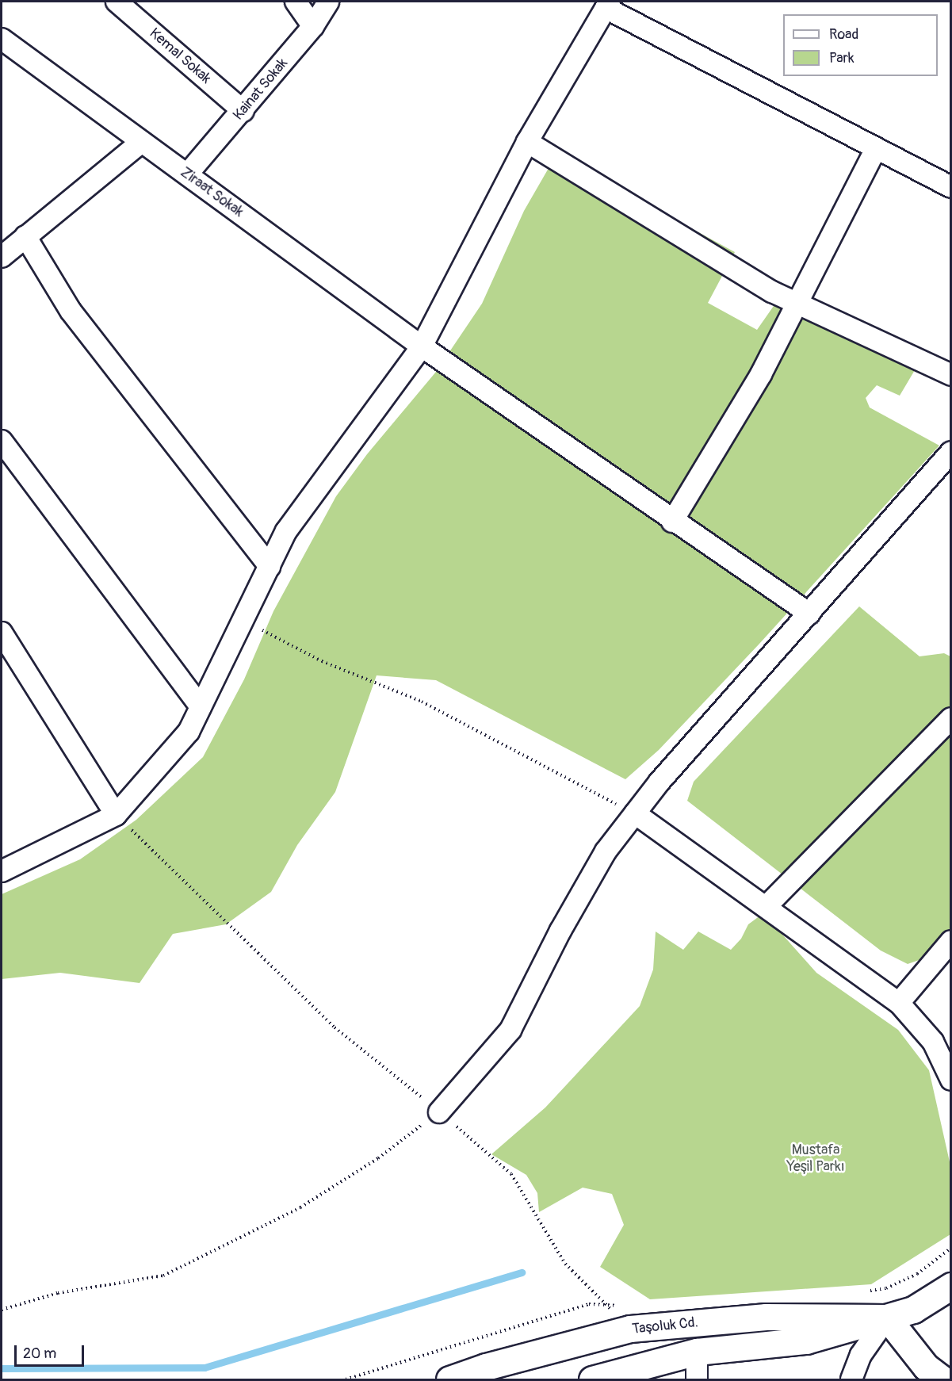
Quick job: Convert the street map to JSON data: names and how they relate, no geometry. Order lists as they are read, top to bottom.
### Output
{
  "streets": {
    "street": [
      "Kemal Sokak",
      "Kainat Sokak",
      "Ziraat Sokak",
      "Taşoluk Cd."
    ]
  },
  "crossings": [
    ["Kemal Sokak", "Kainat Sokak"],
    ["Kainat Sokak", "Ziraat Sokak"]
  ],
  "parks": ["Mustafa Yeşil Parkı"],
  "legend": ["Road", "Park"],
  "scale_bar": "20 m"
}
